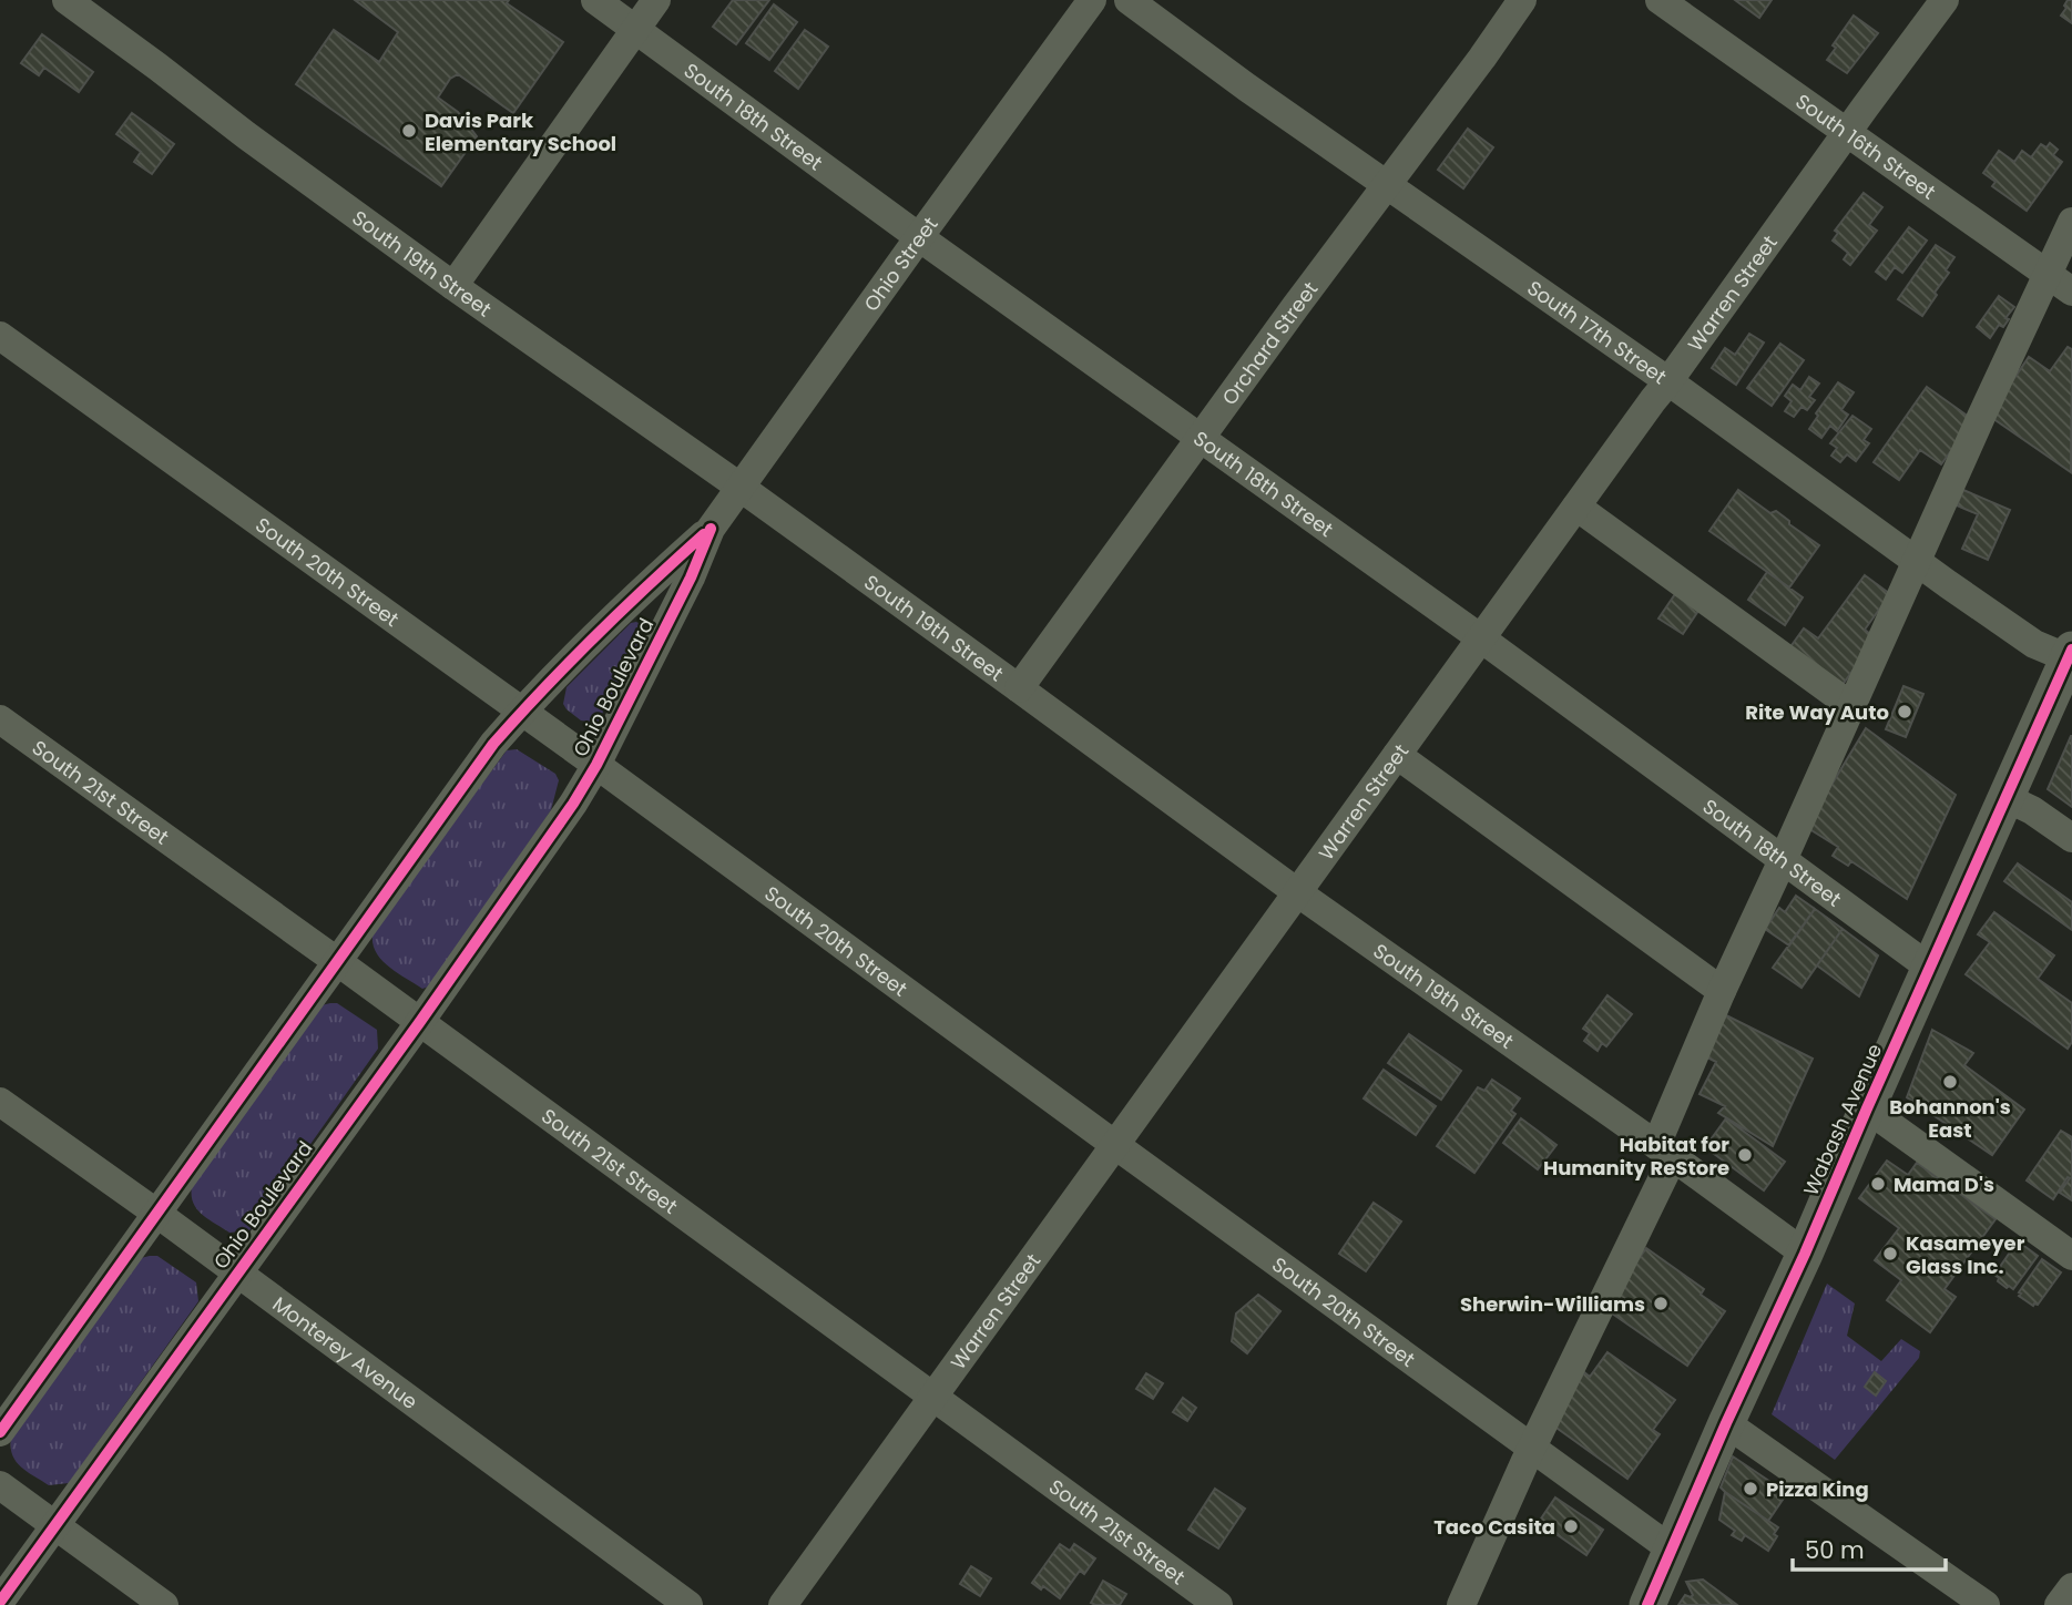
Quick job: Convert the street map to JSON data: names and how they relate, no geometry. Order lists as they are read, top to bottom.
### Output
{
  "streets": {
    "main road": ["Wabash Avenue"],
    "street": [
      "South 18th Street",
      "South 16th Street",
      "South 19th Street",
      "Ohio Street",
      "Warren Street",
      "South 17th Street",
      "Orchard Street",
      "South 20th Street",
      "Ohio Boulevard",
      "South 21st Street",
      "Monterey Avenue"
    ]
  },
  "crossings": [
    ["South 18th Street", "Ohio Street"],
    ["South 18th Street", "Warren Street"],
    ["South 18th Street", "Orchard Street"],
    ["South 18th Street", "Wabash Avenue"],
    ["South 16th Street", "Warren Street"],
    ["South 19th Street", "Ohio Street"],
    ["South 19th Street", "Warren Street"],
    ["South 19th Street", "Orchard Street"],
    ["South 19th Street", "Wabash Avenue"],
    ["Ohio Street", "Ohio Boulevard"],
    ["Warren Street", "South 17th Street"],
    ["Warren Street", "South 20th Street"],
    ["Warren Street", "South 21st Street"],
    ["South 17th Street", "Orchard Street"],
    ["South 17th Street", "Wabash Avenue"],
    ["South 20th Street", "Ohio Boulevard"],
    ["South 20th Street", "Wabash Avenue"],
    ["Ohio Boulevard", "South 21st Street"],
    ["Ohio Boulevard", "Monterey Avenue"]
  ],
  "places": [
    "Davis Park Elementary School",
    "Rite Way Auto",
    "Bohannon's East",
    "Habitat for Humanity ReStore",
    "Mama D's",
    "Kasameyer Glass Inc.",
    "Sherwin-Williams",
    "Pizza King",
    "Taco Casita"
  ],
  "scale_bar": "50 m"
}
